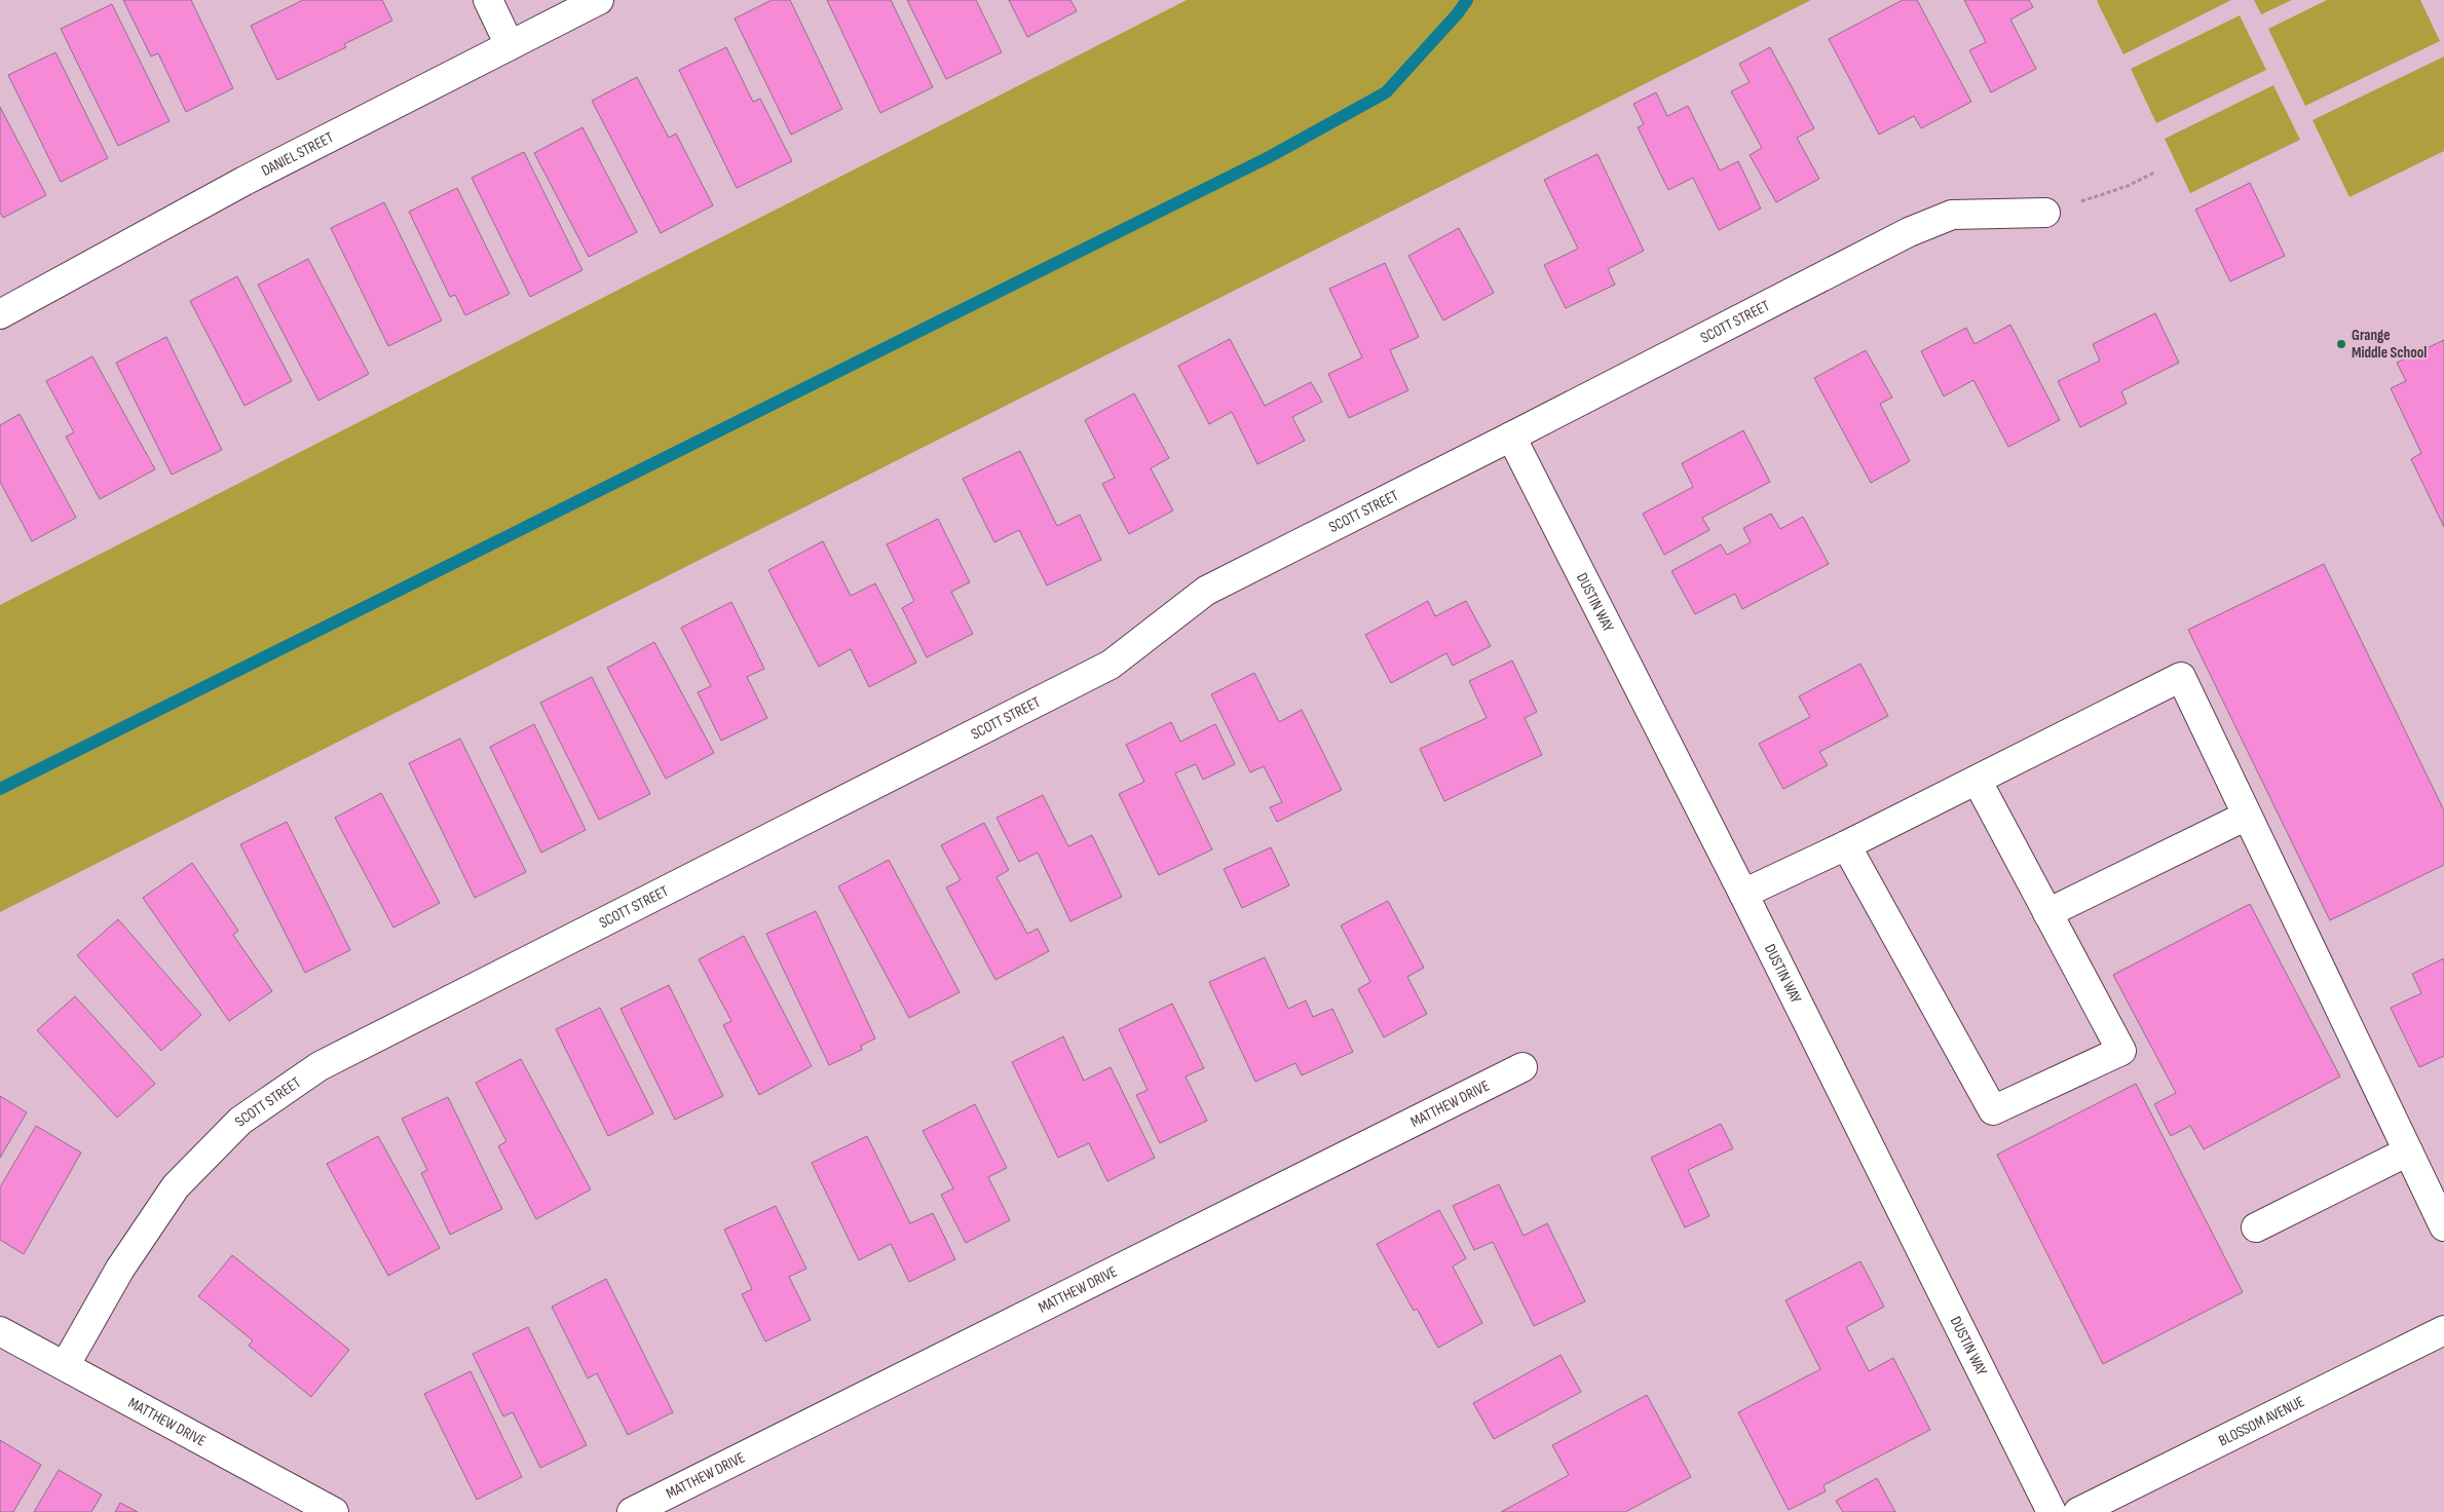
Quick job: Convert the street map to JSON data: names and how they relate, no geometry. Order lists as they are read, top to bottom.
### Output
{
  "streets": {
    "street": [
      "DANIEL STREET",
      "SCOTT STREET",
      "DUSTIN WAY",
      "MATTHEW DRIVE",
      "BLOSSOM AVENUE"
    ]
  },
  "crossings": [
    ["SCOTT STREET", "DUSTIN WAY"],
    ["SCOTT STREET", "MATTHEW DRIVE"]
  ],
  "places": ["Grange Middle School"]
}
